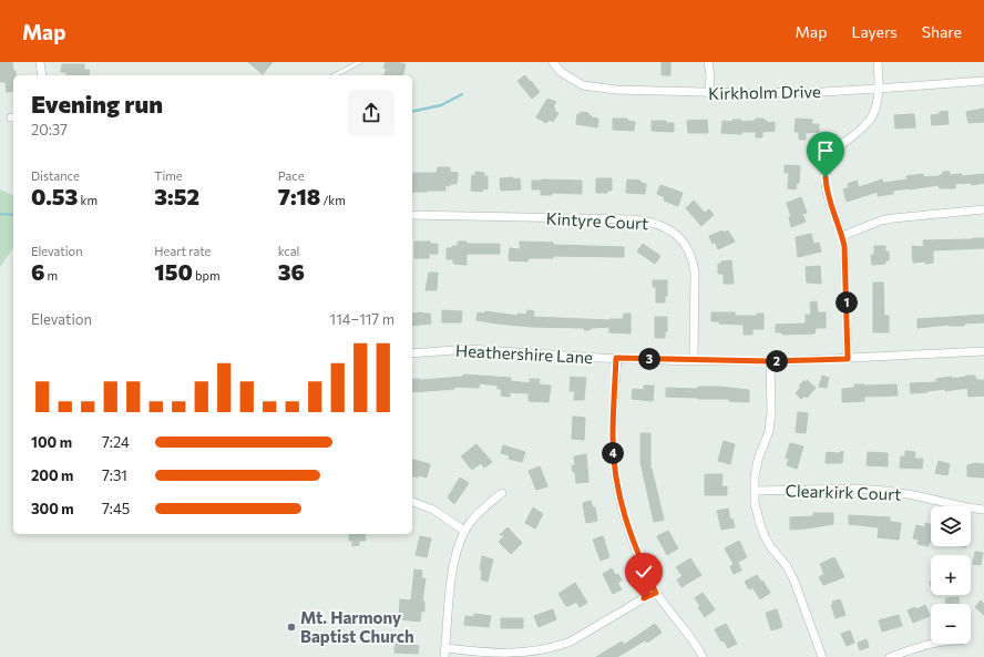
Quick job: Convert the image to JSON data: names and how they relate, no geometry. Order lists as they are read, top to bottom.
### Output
{
  "streets": {
    "street": [
      "Kirkholm Drive",
      "Kintyre Court",
      "Heathershire Lane",
      "Clearkirk Court"
    ]
  },
  "crossings": [
    ["Kintyre Court", "Heathershire Lane"]
  ],
  "places": ["Mt. Harmony Baptist Church"],
  "page": {
    "header": "Map",
    "nav": ["Map", "Layers", "Share"],
    "heading": ["Evening run", "20:37"],
    "stats": [
      ["Distance", "0.53 km"],
      ["Time", "3:52"],
      ["Pace", "7:18 /km"],
      ["Elevation", "6 m"],
      ["Heart rate", "150 bpm"],
      ["kcal", "36"]
    ],
    "pins": [
      "1",
      "3",
      "2",
      "4"
    ],
    "chart": ["Elevation", "114–117 m"],
    "list": [
      {
        "name": "100 m",
        "note": "7:24"
      },
      {
        "name": "200 m",
        "note": "7:31"
      },
      {
        "name": "300 m",
        "note": "7:45"
      }
    ],
    "map_buttons": ["+", "−"]
  }
}
